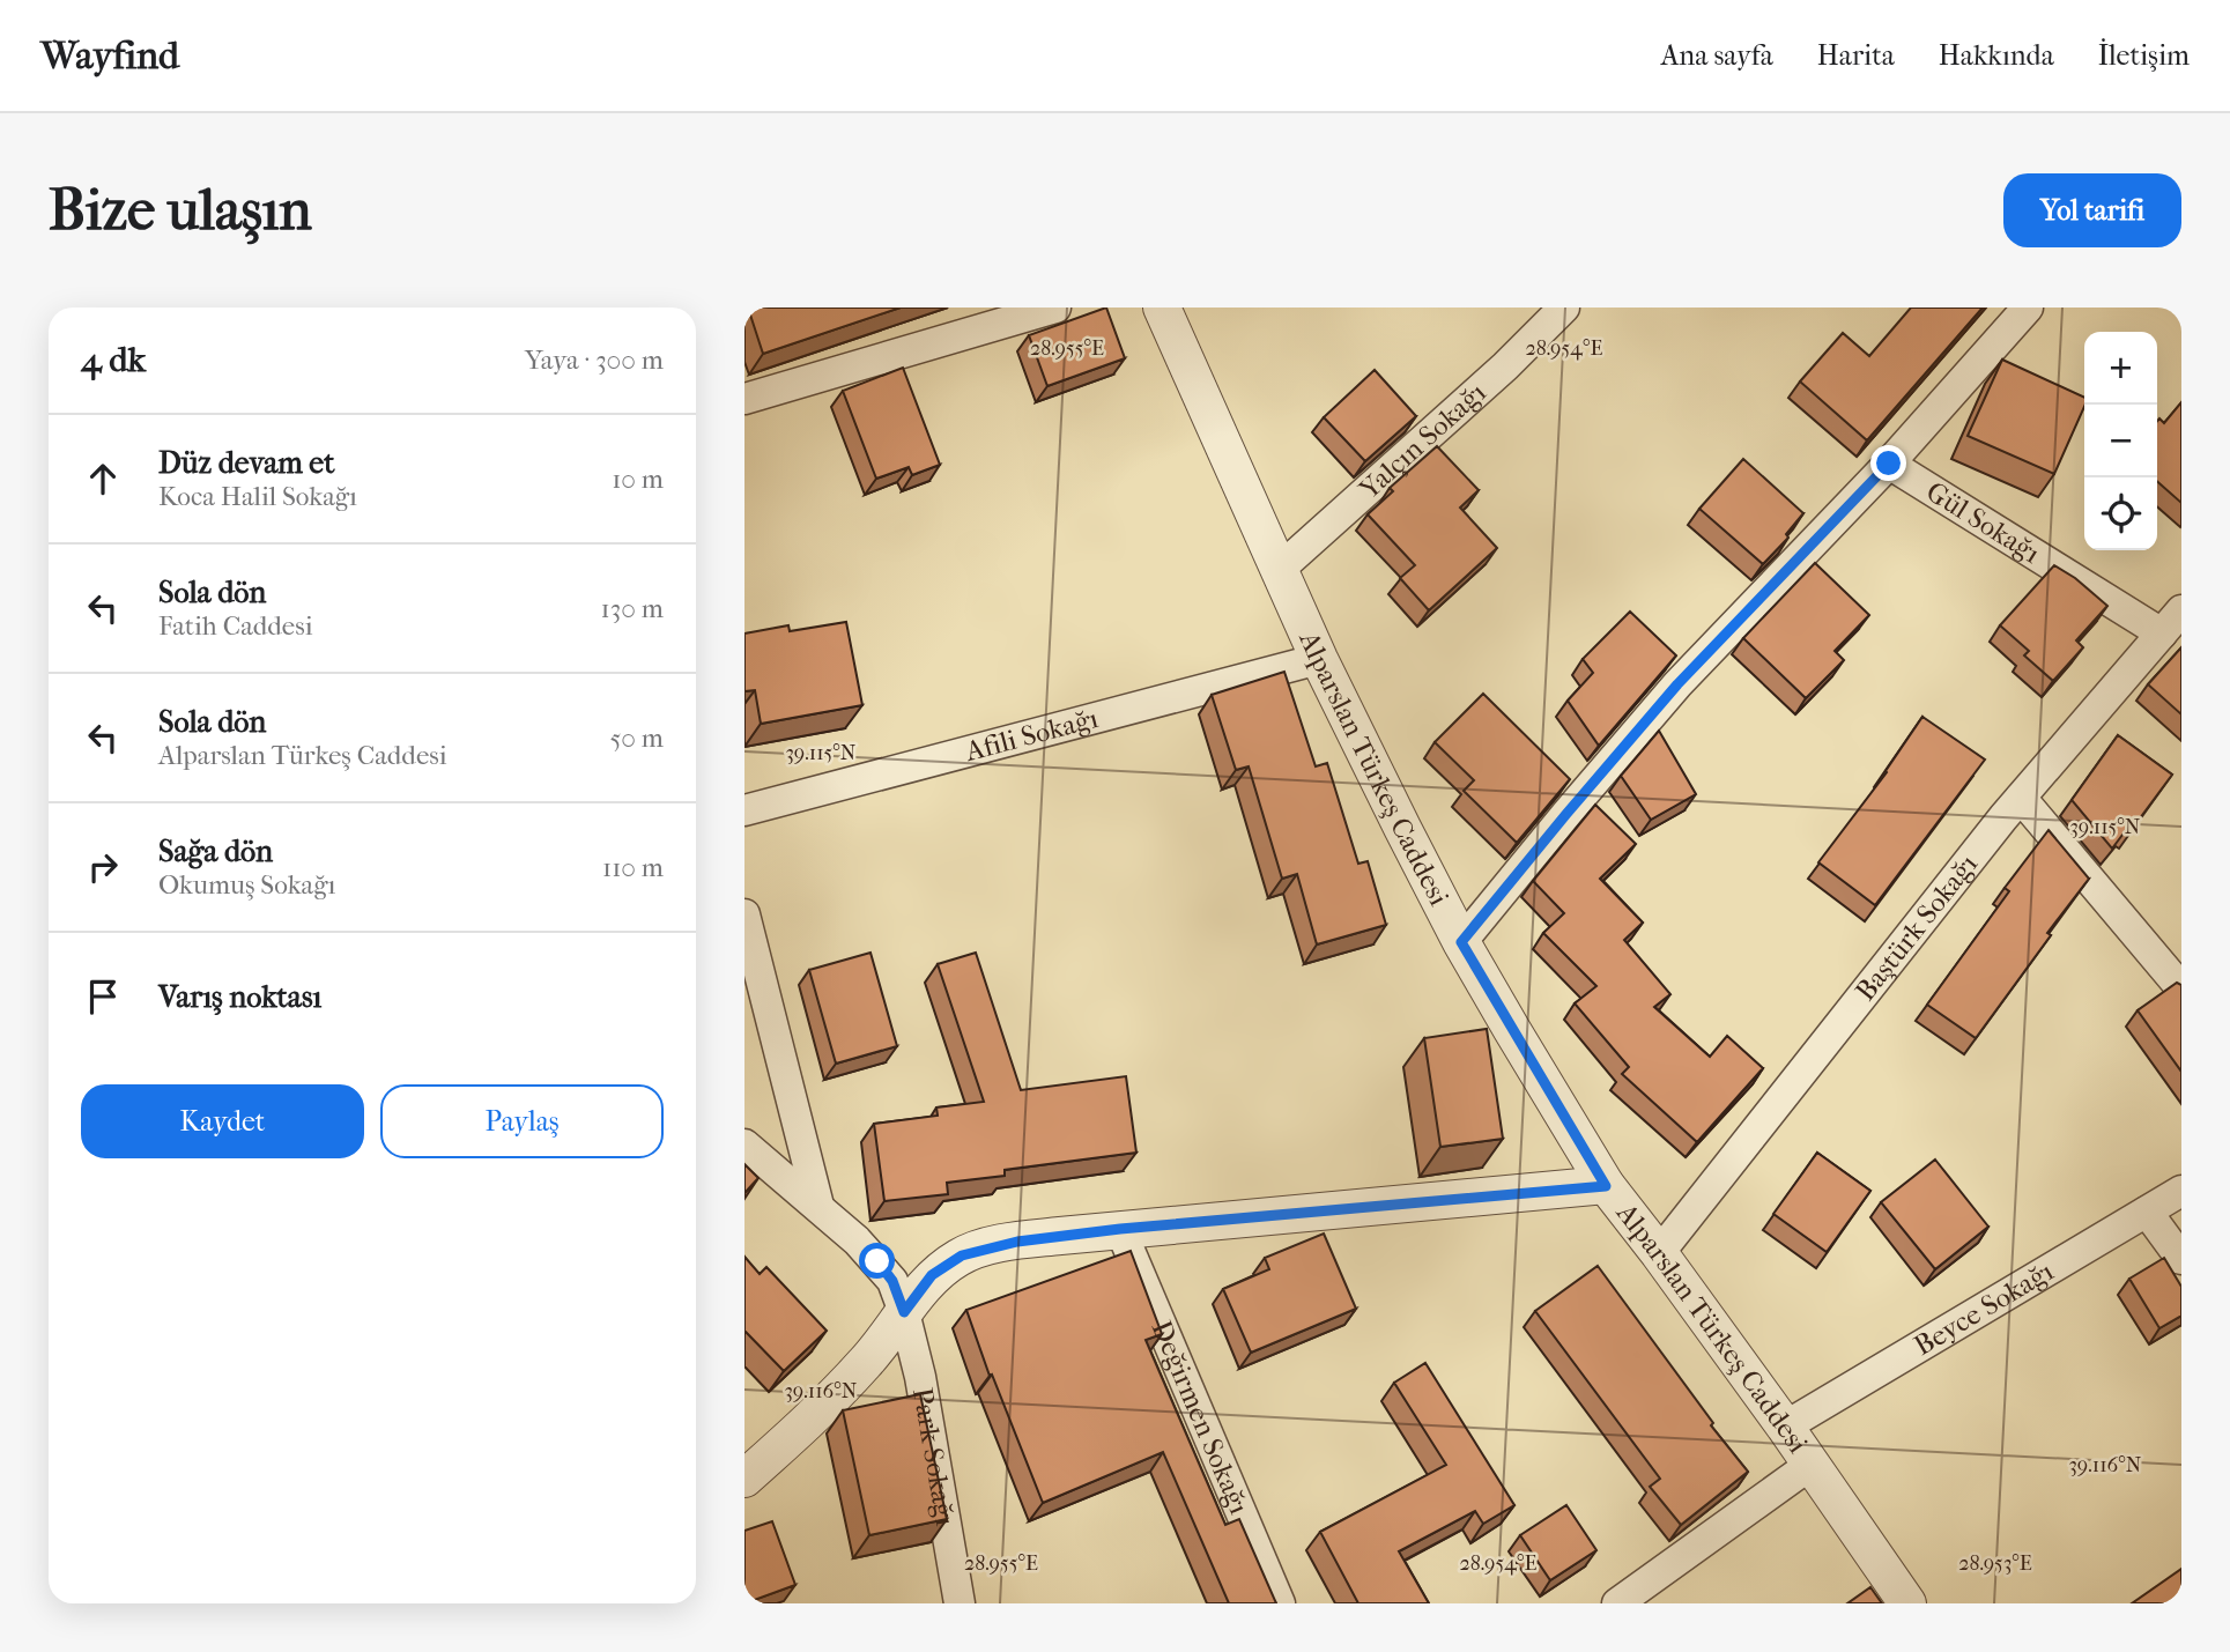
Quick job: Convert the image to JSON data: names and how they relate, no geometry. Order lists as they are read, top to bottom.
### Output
{
  "streets": {
    "street": [
      "Yalçın Sokağı",
      "Gül Sokağı",
      "Afili Sokağı",
      "Alparslan Türkeş Caddesi",
      "Baştürk Sokağı",
      "Beyce Sokağı",
      "Değirmen Sokağı",
      "Park Sokağı"
    ]
  },
  "crossings": [
    ["Yalçın Sokağı", "Alparslan Türkeş Caddesi"],
    ["Gül Sokağı", "Baştürk Sokağı"],
    ["Afili Sokağı", "Alparslan Türkeş Caddesi"],
    ["Alparslan Türkeş Caddesi", "Baştürk Sokağı"],
    ["Alparslan Türkeş Caddesi", "Beyce Sokağı"]
  ],
  "page": {
    "header": "Wayfind",
    "nav": [
      "Ana sayfa",
      "Harita",
      "Hakkında",
      "İletişim"
    ],
    "buttons": [
      "Yol tarifi",
      ["Kaydet", "Paylaş"]
    ],
    "title": "Bize ulaşın",
    "heading": ["4 dk", "Yaya · 300 m"],
    "map_buttons": ["+", "−"],
    "list": [
      ["Düz devam et", "Koca Halil Sokağı", "10 m"],
      ["Sola dön", "Fatih Caddesi", "130 m"],
      ["Sola dön", "Alparslan Türkeş Caddesi", "50 m"],
      ["Sağa dön", "Okumuş Sokağı", "110 m"],
      "Varış noktası"
    ]
  },
  "coordinates": [
    "28.955°E",
    "28.954°E",
    "39.115°N",
    "39.116°N",
    "28.953°E"
  ]
}
